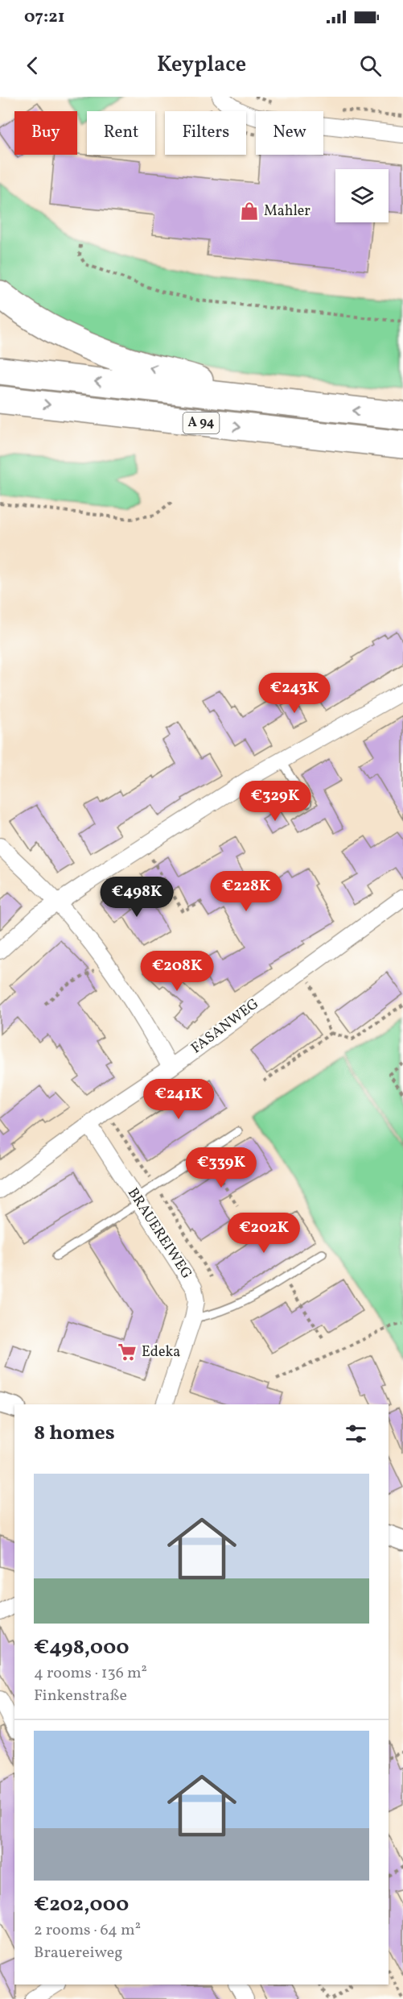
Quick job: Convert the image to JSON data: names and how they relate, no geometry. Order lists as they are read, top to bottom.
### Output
{
  "streets": {
    "highway": ["A 94"],
    "street": ["FASANWEG", "BRAUEREIWEG"]
  },
  "crossings": [
    ["FASANWEG", "BRAUEREIWEG"]
  ],
  "places": {
    "shop": ["Mahler"],
    "supermarket": ["Edeka"]
  },
  "page": {
    "status": "07:21",
    "header": "Keyplace",
    "chip": [
      "Buy",
      "Rent",
      "Filters",
      "New"
    ],
    "price": [
      "€243K",
      "€329K",
      "€228K",
      "€498K",
      "€208K",
      "€241K",
      "€339K",
      "€202K"
    ],
    "heading": "8 homes",
    "list": [
      {
        "name": "€498,000",
        "note": "4 rooms · 136 m² · Finkenstraße"
      },
      {
        "name": "€202,000",
        "note": "2 rooms · 64 m² · Brauereiweg"
      }
    ]
  }
}
